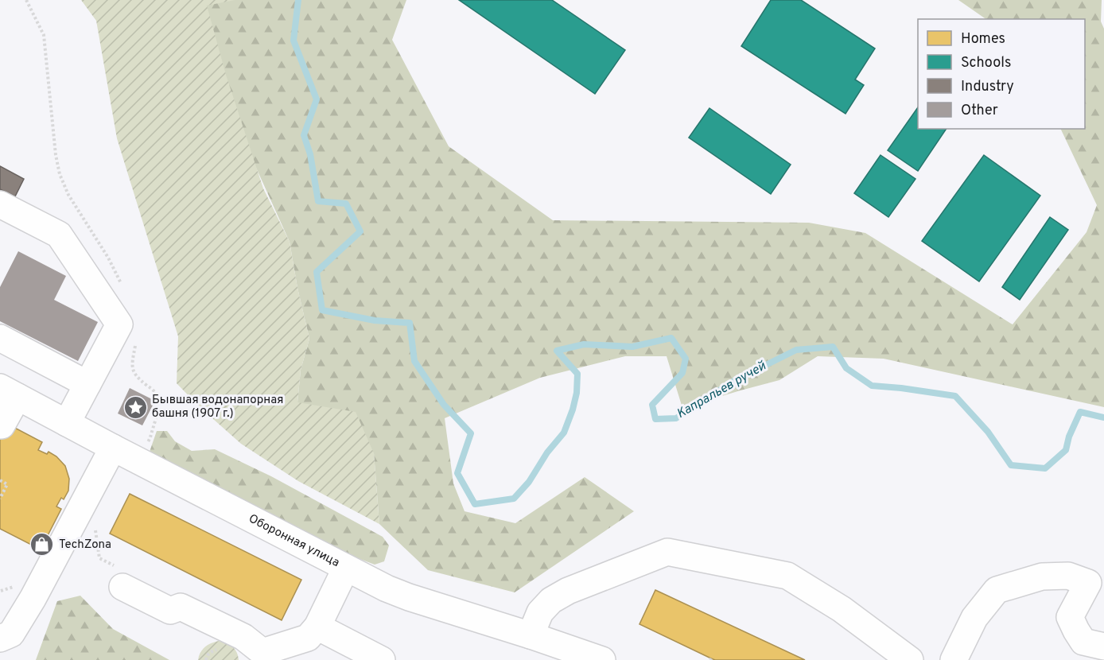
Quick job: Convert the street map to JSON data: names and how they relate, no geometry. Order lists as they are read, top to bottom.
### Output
{
  "streets": {
    "street": ["Оборонная улица"]
  },
  "water": ["Капральев ручей"],
  "places": {
    "place": ["Бывшая водонапорная башня (1907 г.)"],
    "shop": ["TechZona"]
  },
  "legend": [
    "Homes",
    "Schools",
    "Industry",
    "Other"
  ]
}
